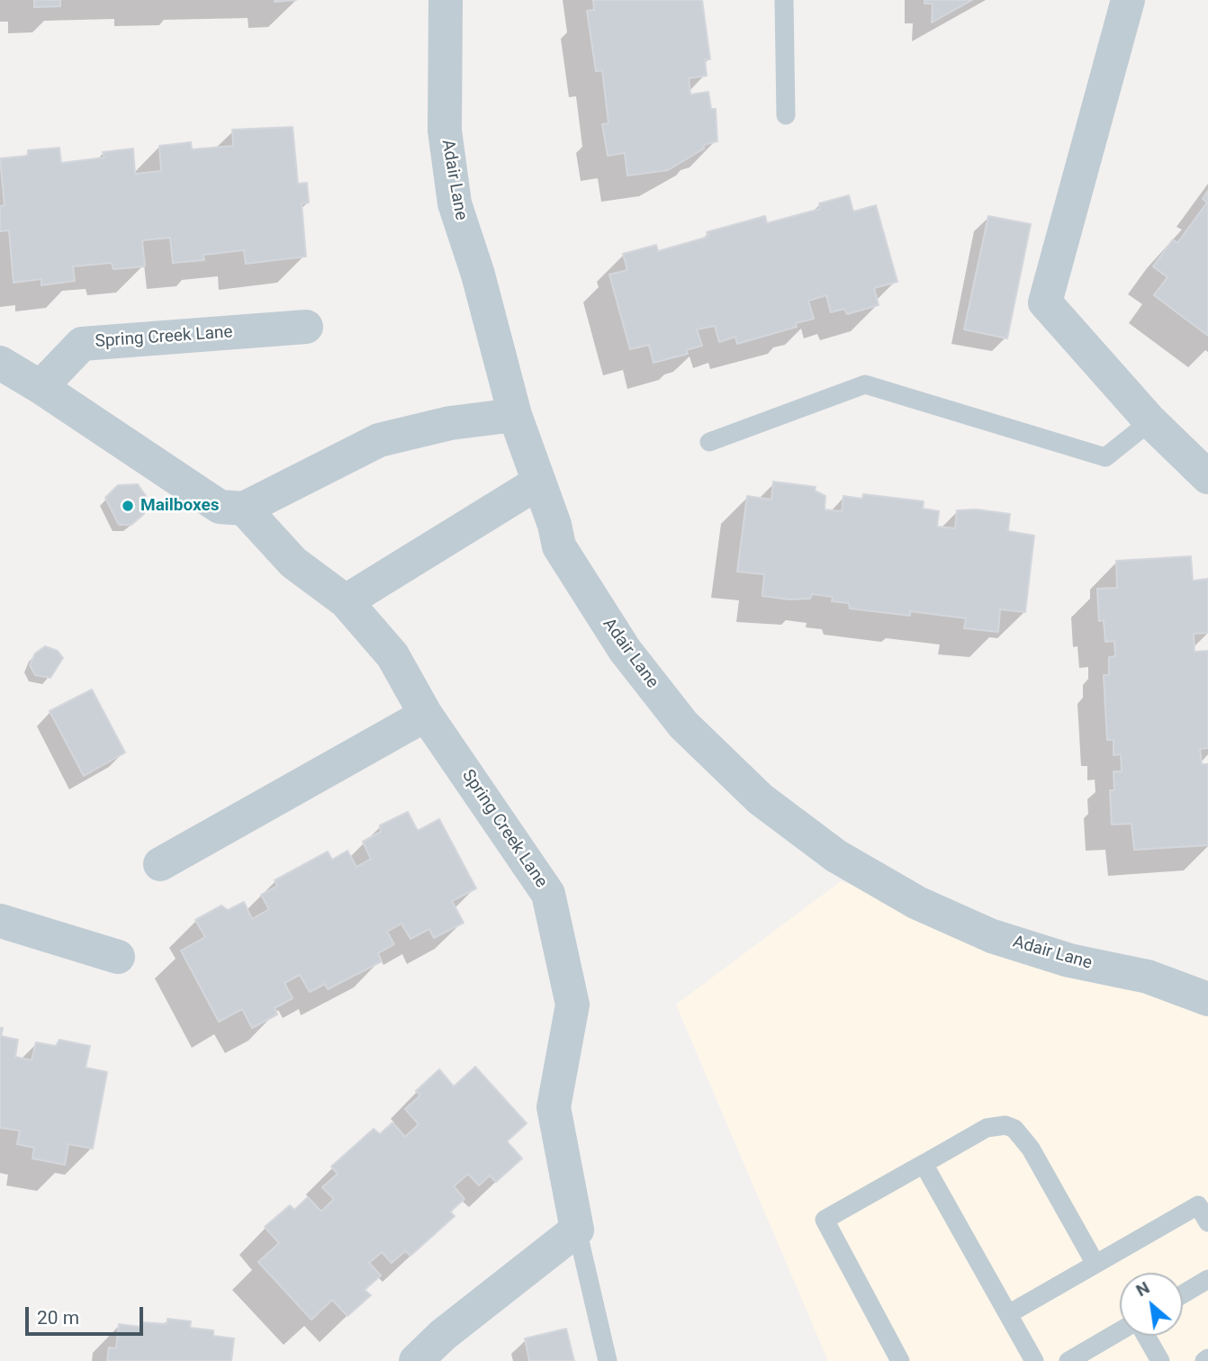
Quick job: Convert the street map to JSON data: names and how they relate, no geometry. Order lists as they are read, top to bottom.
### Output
{
  "streets": {
    "street": ["Adair Lane", "Spring Creek Lane"]
  },
  "places": ["Mailboxes"],
  "scale_bar": "20 m",
  "north": "top left"
}
